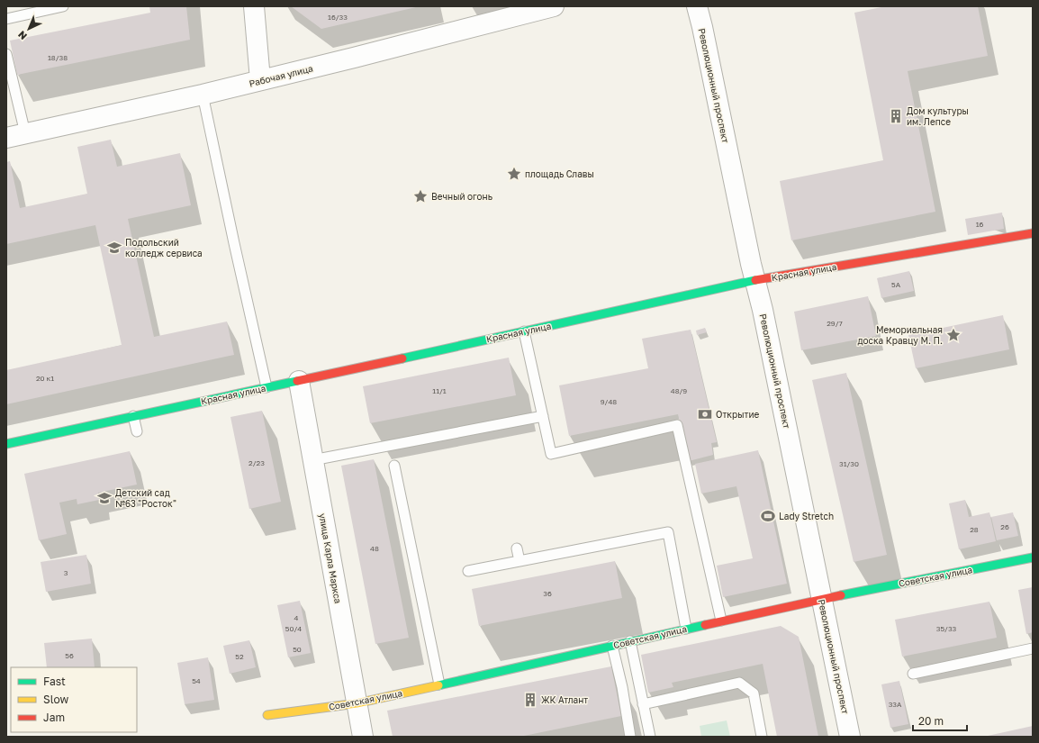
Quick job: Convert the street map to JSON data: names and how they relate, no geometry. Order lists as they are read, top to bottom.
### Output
{
  "streets": {
    "street": [
      "Рабочая улица",
      "Революционный проспект",
      "Красная улица",
      "улица Карла Маркса",
      "Советская улица"
    ]
  },
  "crossings": [
    ["Революционный проспект", "Красная улица"],
    ["Революционный проспект", "Советская улица"],
    ["Красная улица", "улица Карла Маркса"],
    ["улица Карла Маркса", "Советская улица"]
  ],
  "places": {
    "building": ["Дом культуры им. Лепсе", "ЖК Атлант"],
    "place": ["площадь Славы", "Вечный огонь", "Мемориальная доска Кравцу М. П."],
    "school or university": ["Подольский колледж сервиса", "Детский сад №63 \"Росток\""],
    "bank": ["Открытие"],
    "sports": ["Lady Stretch"]
  },
  "house_numbers": [
    "16/33",
    "18/38",
    "16",
    "5А",
    "29/7",
    "20 к1",
    "11/1",
    "48/9",
    "9/48",
    "2/23",
    "31/30",
    "26",
    "28",
    "48",
    "3",
    "36",
    "4",
    "50/4",
    "35/33",
    "50",
    "56",
    "52",
    "54",
    "33А"
  ],
  "legend": ["Fast", "Slow", "Jam"],
  "scale_bar": "20 m",
  "north": "bottom left"
}
